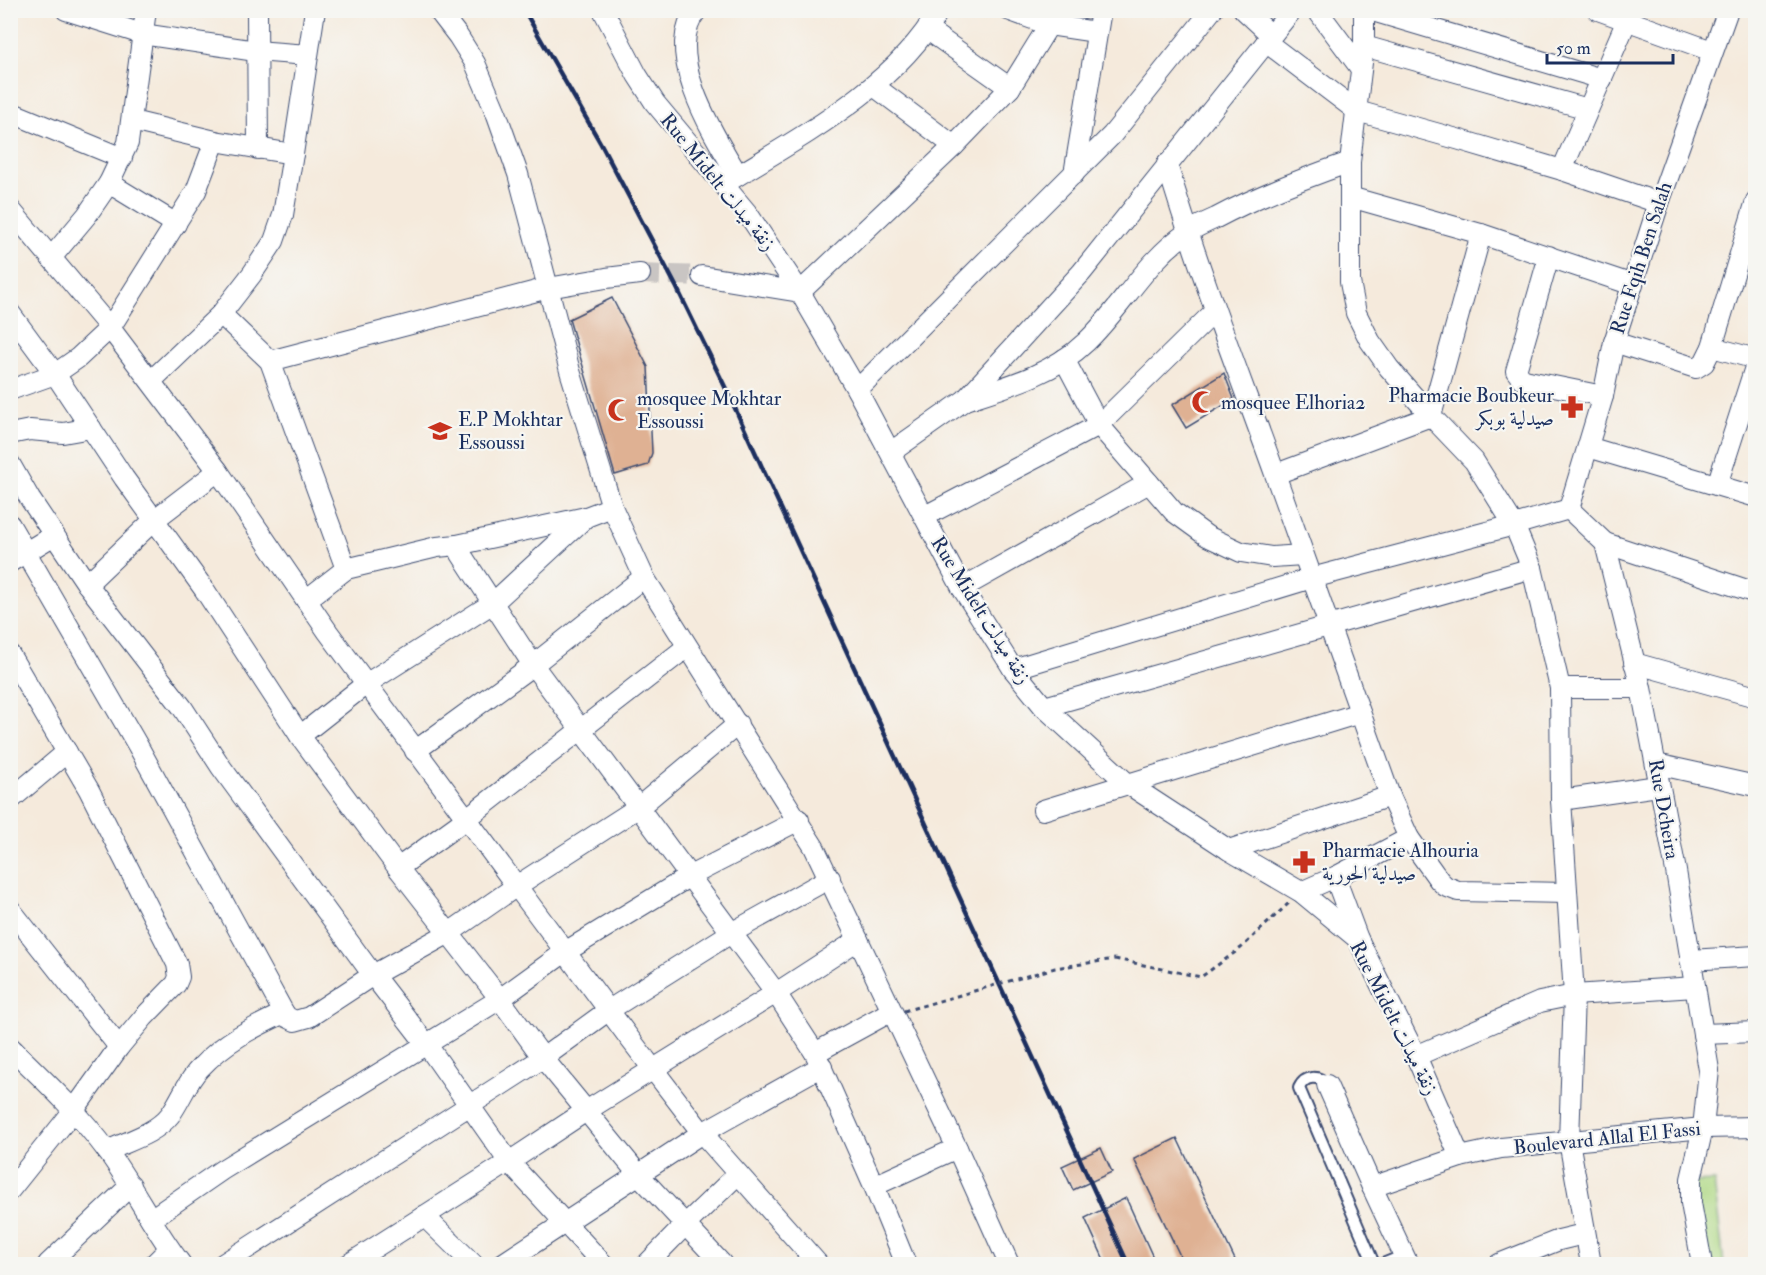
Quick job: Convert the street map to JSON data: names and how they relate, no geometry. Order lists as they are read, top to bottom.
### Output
{
  "streets": {
    "street": [
      "Rue Midelt زنقة ميدلت",
      "Rue Fqih Ben Salah",
      "Rue Dcheira",
      "Boulevard Allal El Fassi"
    ]
  },
  "crossings": [
    ["Rue Midelt زنقة ميدلت", "Boulevard Allal El Fassi"],
    ["Rue Dcheira", "Boulevard Allal El Fassi"]
  ],
  "places": {
    "mosque": ["mosquee Elhoria2", "mosquee Mokhtar Essoussi"],
    "pharmacy": ["Pharmacie Boubkeur صيدلية بوبكر", "Pharmacie Alhouria صيدلية الحورية"],
    "school or university": ["E.P Mokhtar Essoussi"]
  },
  "scale_bar": "50 m"
}
